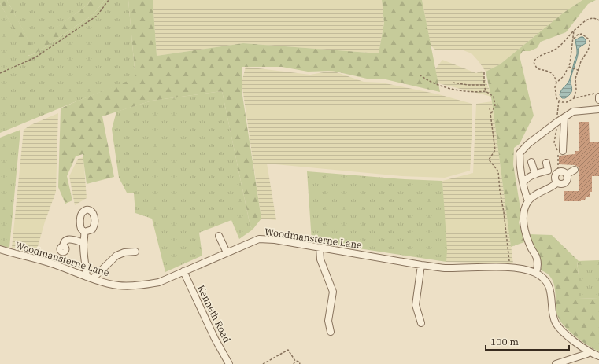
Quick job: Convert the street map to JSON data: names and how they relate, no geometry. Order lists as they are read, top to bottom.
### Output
{
  "streets": {
    "street": ["Woodmansterne Lane", "Kenneth Road"]
  },
  "crossings": [
    ["Woodmansterne Lane", "Kenneth Road"]
  ],
  "scale_bar": "100 m"
}
